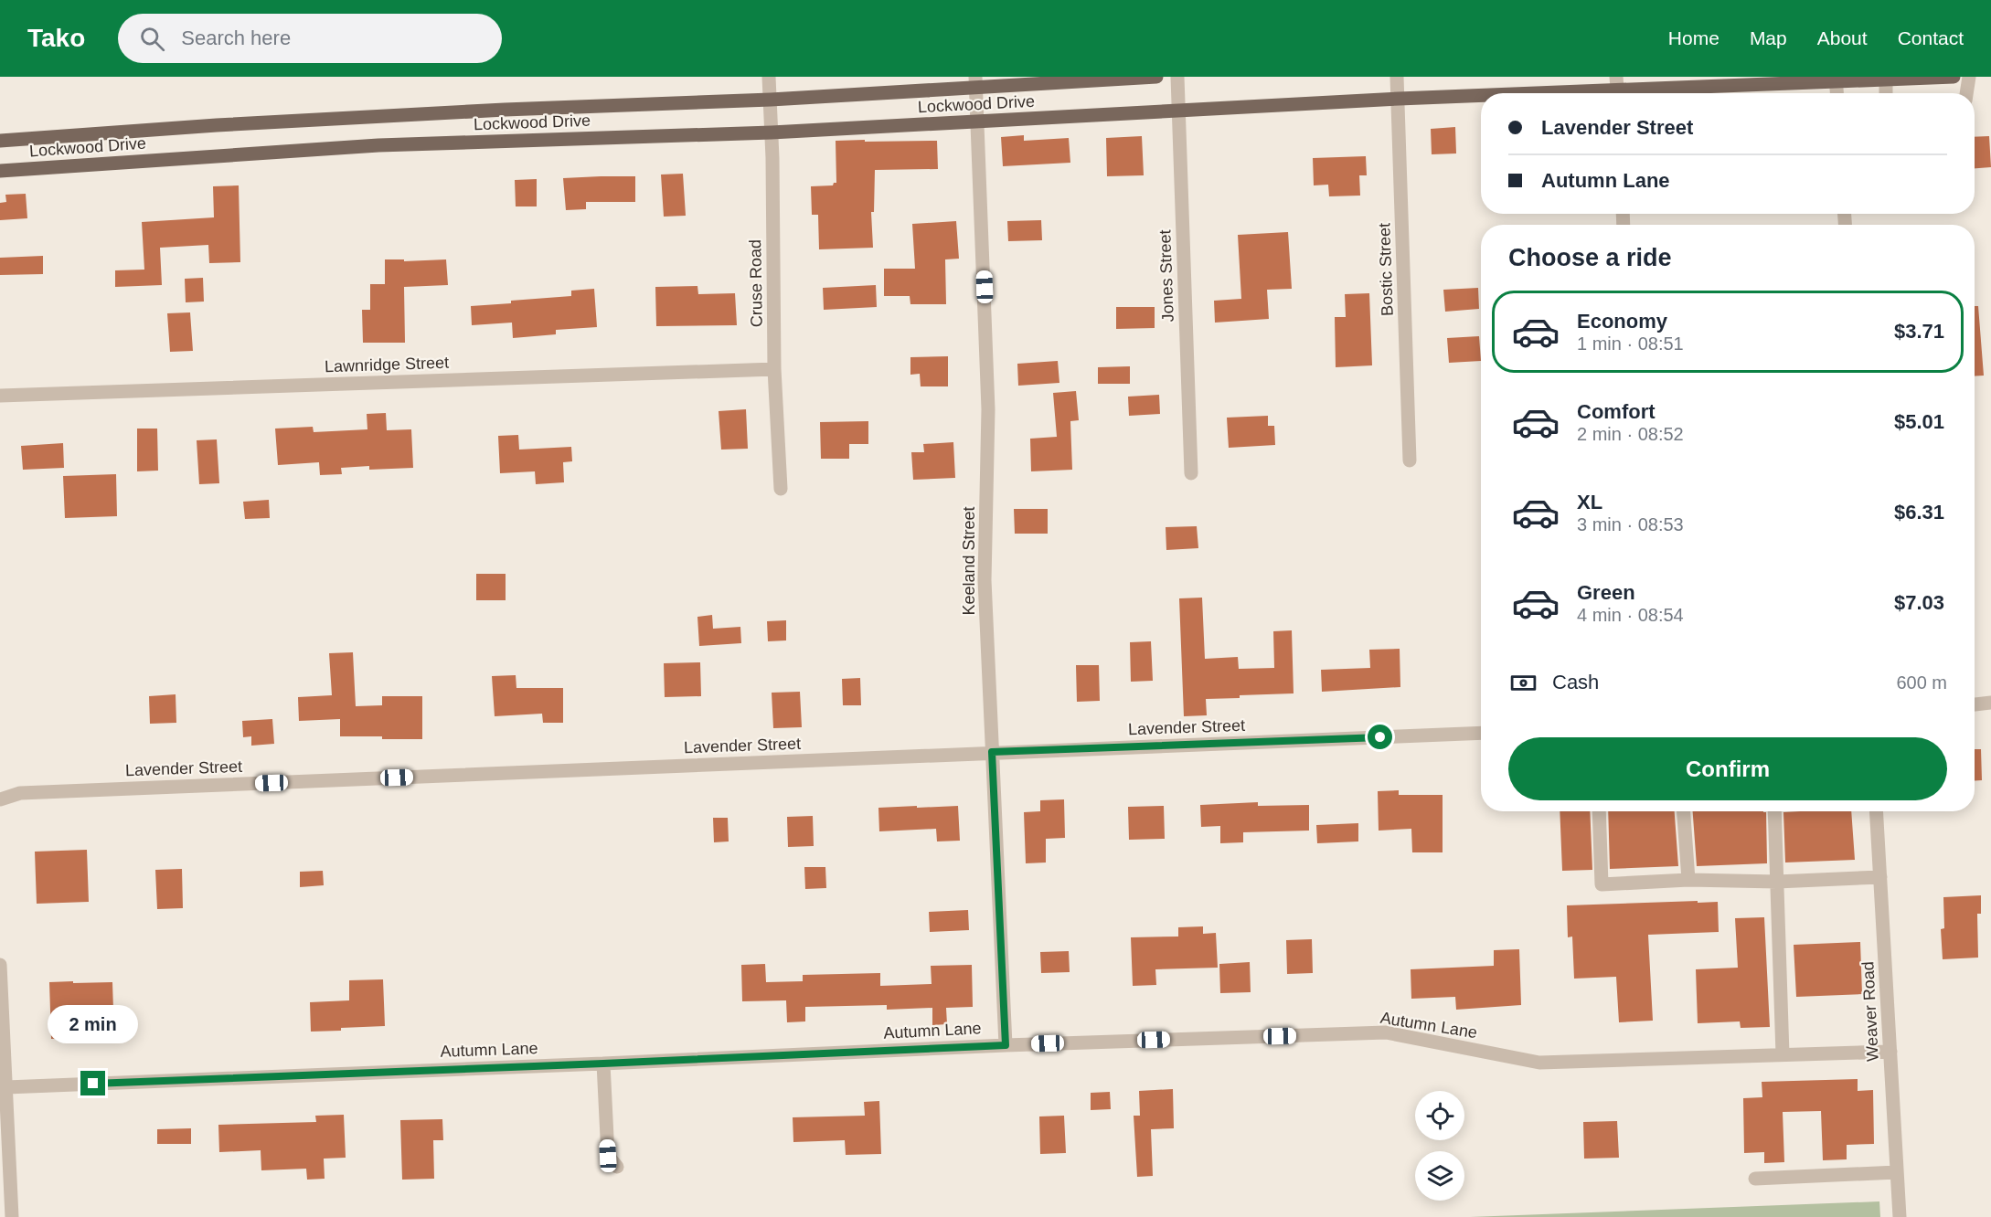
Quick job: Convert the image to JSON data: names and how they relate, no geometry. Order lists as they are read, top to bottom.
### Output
{
  "streets": {
    "main road": ["Lockwood Drive"],
    "street": [
      "Bostic Street",
      "Jones Street",
      "Cruse Road",
      "Lawnridge Street",
      "Keeland Street",
      "Lavender Street",
      "Weaver Road",
      "Autumn Lane"
    ]
  },
  "crossings": [
    ["Lockwood Drive", "Bostic Street"],
    ["Lockwood Drive", "Jones Street"],
    ["Lockwood Drive", "Cruse Road"],
    ["Lockwood Drive", "Keeland Street"],
    ["Cruse Road", "Lawnridge Street"],
    ["Keeland Street", "Lavender Street"],
    ["Keeland Street", "Autumn Lane"],
    ["Weaver Road", "Autumn Lane"]
  ],
  "page": {
    "header": "Tako",
    "search": "Search here",
    "nav": [
      "Home",
      "Map",
      "About",
      "Contact"
    ],
    "banner": ["Lavender Street", "Autumn Lane"],
    "heading": "Choose a ride",
    "list": [
      {
        "name": "Economy",
        "note": "1 min · 08:51",
        "value": "$3.71"
      },
      {
        "name": "Comfort",
        "note": "2 min · 08:52",
        "value": "$5.01"
      },
      {
        "name": "XL",
        "note": "3 min · 08:53",
        "value": "$6.31"
      },
      {
        "name": "Green",
        "note": "4 min · 08:54",
        "value": "$7.03"
      }
    ],
    "pay": ["Cash", "600 m"],
    "buttons": "Confirm",
    "bubble": "2 min"
  }
}
